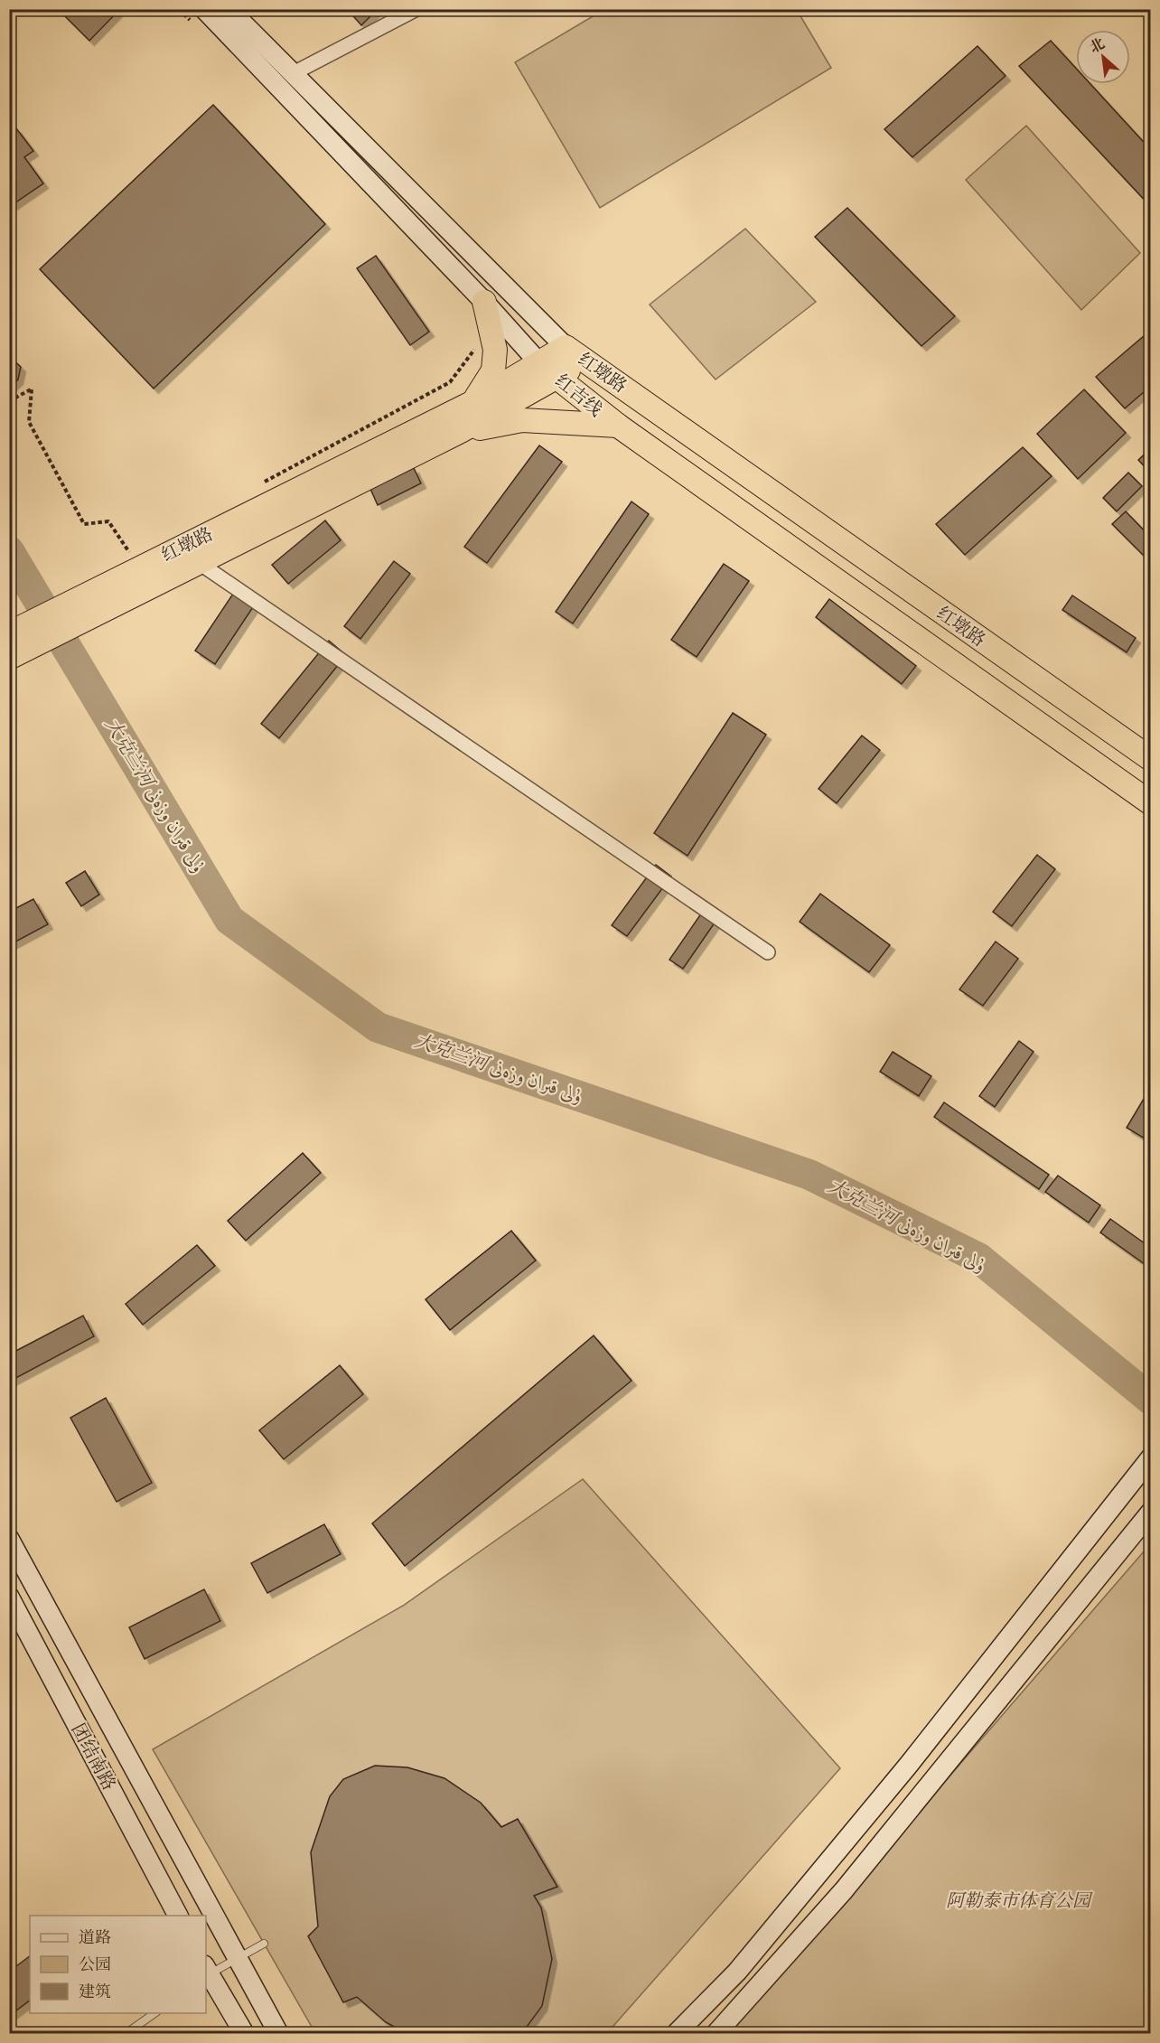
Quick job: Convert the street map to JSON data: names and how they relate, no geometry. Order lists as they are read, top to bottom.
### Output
{
  "streets": {
    "highway": ["红墩路", "红吉线"],
    "main road": ["团结南路"]
  },
  "crossings": [
    ["红墩路", "红吉线"]
  ],
  "water": ["大克兰河 ۇلى قىران وزەنى"],
  "parks": ["阿勒泰市体育公园"],
  "legend": ["道路", "公园", "建筑"],
  "north": "top left"
}
